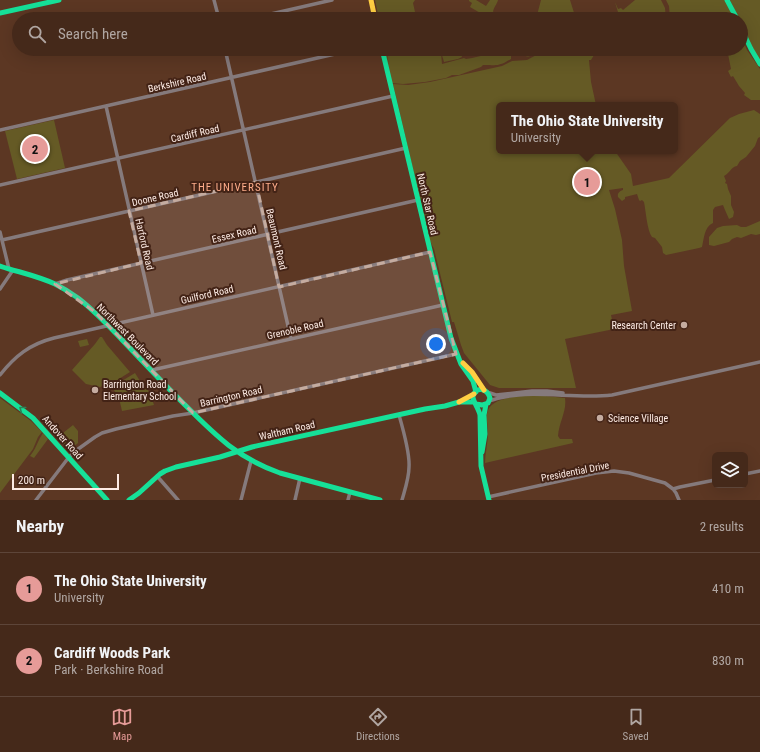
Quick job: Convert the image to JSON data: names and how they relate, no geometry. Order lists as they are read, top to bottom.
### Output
{
  "streets": {
    "street": [
      "Berkshire Road",
      "Cardiff Road",
      "Doone Road",
      "North Star Road",
      "Essex Road",
      "Beaumont Road",
      "Harford Road",
      "Guilford Road",
      "Grenoble Road",
      "Northwest Boulevard",
      "Barrington Road",
      "Waltham Road",
      "Andover Road",
      "Presidential Drive"
    ]
  },
  "crossings": [
    ["Berkshire Road", "Beaumont Road"],
    ["Berkshire Road", "Harford Road"],
    ["Cardiff Road", "North Star Road"],
    ["Cardiff Road", "Beaumont Road"],
    ["Cardiff Road", "Harford Road"],
    ["Doone Road", "North Star Road"],
    ["Doone Road", "Beaumont Road"],
    ["Doone Road", "Harford Road"],
    ["North Star Road", "Essex Road"],
    ["North Star Road", "Guilford Road"],
    ["North Star Road", "Grenoble Road"],
    ["North Star Road", "Barrington Road"],
    ["North Star Road", "Waltham Road"],
    ["Essex Road", "Beaumont Road"],
    ["Essex Road", "Harford Road"],
    ["Essex Road", "Northwest Boulevard"],
    ["Beaumont Road", "Guilford Road"],
    ["Beaumont Road", "Grenoble Road"],
    ["Harford Road", "Guilford Road"],
    ["Guilford Road", "Northwest Boulevard"],
    ["Grenoble Road", "Northwest Boulevard"],
    ["Northwest Boulevard", "Barrington Road"],
    ["Northwest Boulevard", "Waltham Road"],
    ["Barrington Road", "Andover Road"]
  ],
  "one_way": ["Andover Road"],
  "districts": ["THE UNIVERSITY"],
  "places": ["Research Center", "Barrington Road Elementary School", "Science Village"],
  "scale_bar": "200 m",
  "page": {
    "search": "Search here",
    "popup": ["The Ohio State University", "University"],
    "pins": ["2", "1"],
    "scale": "200 m",
    "heading": ["Nearby", "2 results"],
    "list": [
      {
        "mark": "1",
        "name": "The Ohio State University",
        "note": "University",
        "value": "410 m"
      },
      {
        "mark": "2",
        "name": "Cardiff Woods Park",
        "note": "Park · Berkshire Road",
        "value": "830 m"
      }
    ],
    "nav": ["Map", "Directions", "Saved"]
  }
}
